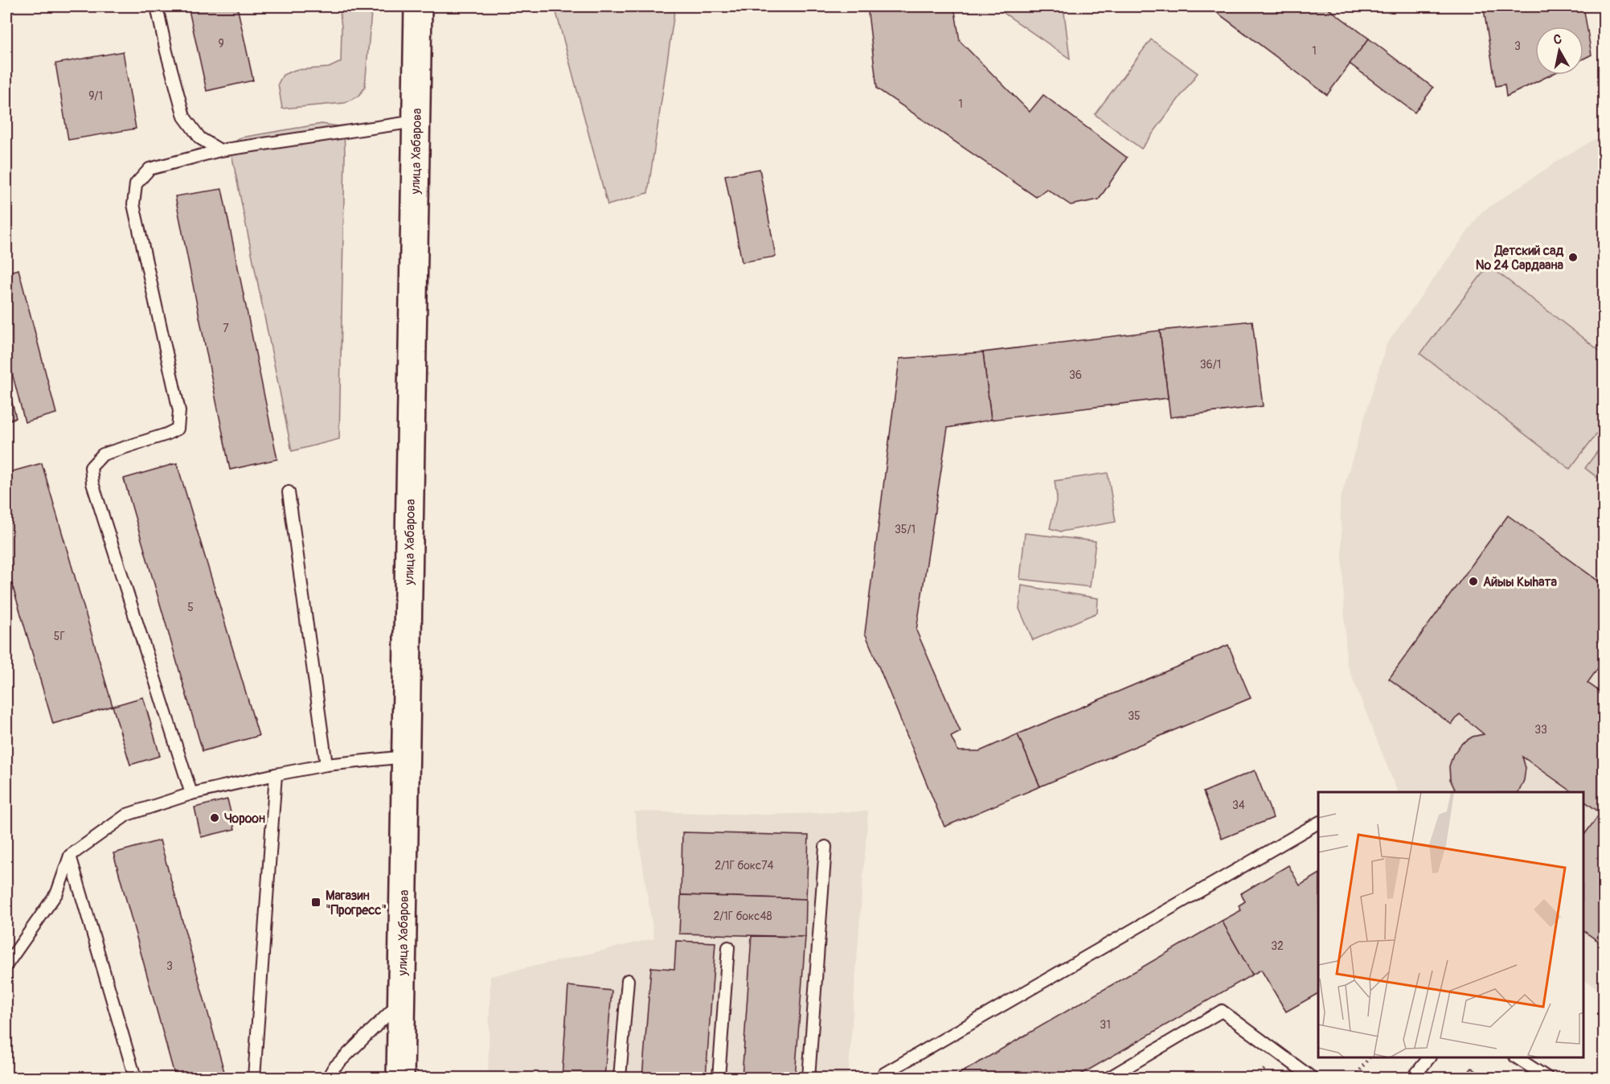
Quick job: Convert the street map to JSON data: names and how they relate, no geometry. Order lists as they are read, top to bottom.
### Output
{
  "streets": {
    "main road": ["улица Хабарова"]
  },
  "places": {
    "other": ["Детский сад № 24 Сардаана", "Айыы Кыhата", "Чороон"],
    "transit": ["Магазин \"Прогресс\""]
  },
  "house_numbers": [
    "9",
    "3",
    "1",
    "9/1",
    "1",
    "7",
    "36/1",
    "36",
    "35/1",
    "5",
    "5Г",
    "35",
    "33",
    "34",
    "2/1Г бокс74",
    "2/1Г бокс48",
    "32",
    "3",
    "31"
  ],
  "north": "top"
}
